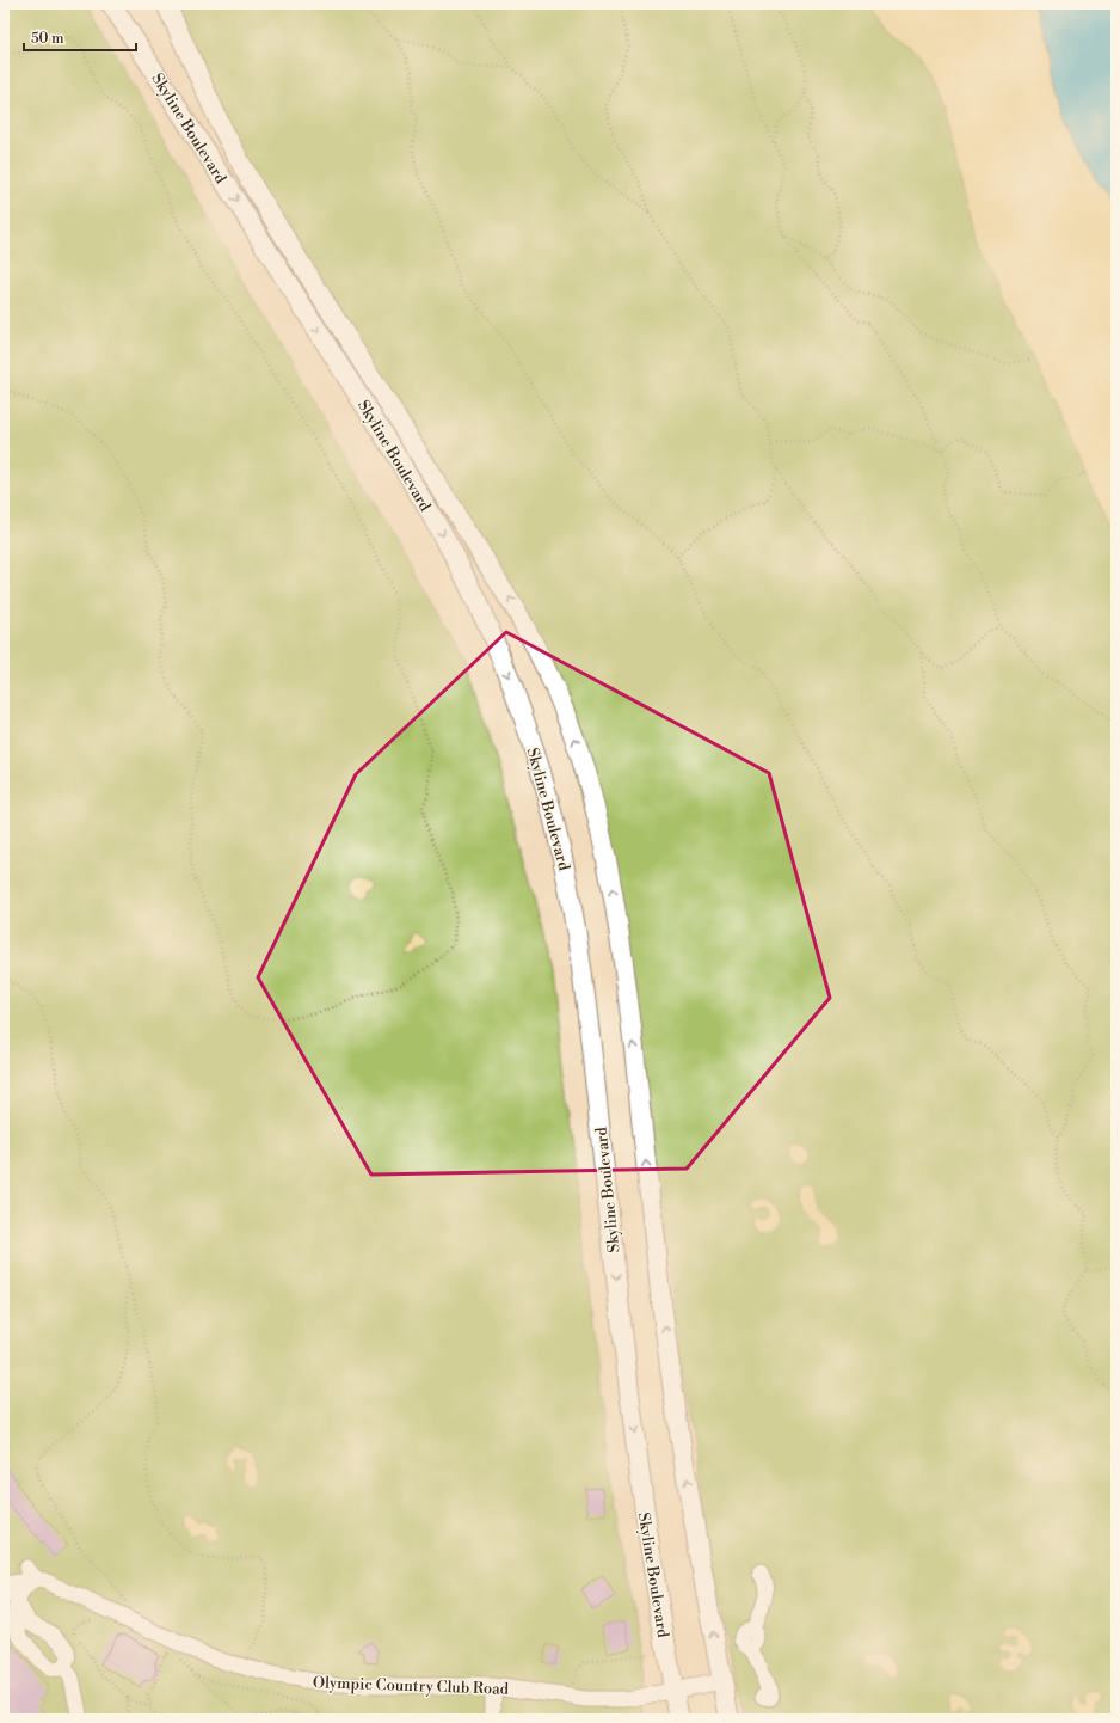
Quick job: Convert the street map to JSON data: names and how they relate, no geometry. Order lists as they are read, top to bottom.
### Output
{
  "streets": {
    "main road": ["Skyline Boulevard"],
    "lane": ["Olympic Country Club Road"]
  },
  "crossings": [
    ["Skyline Boulevard", "Olympic Country Club Road"]
  ],
  "scale_bar": "50 m"
}
